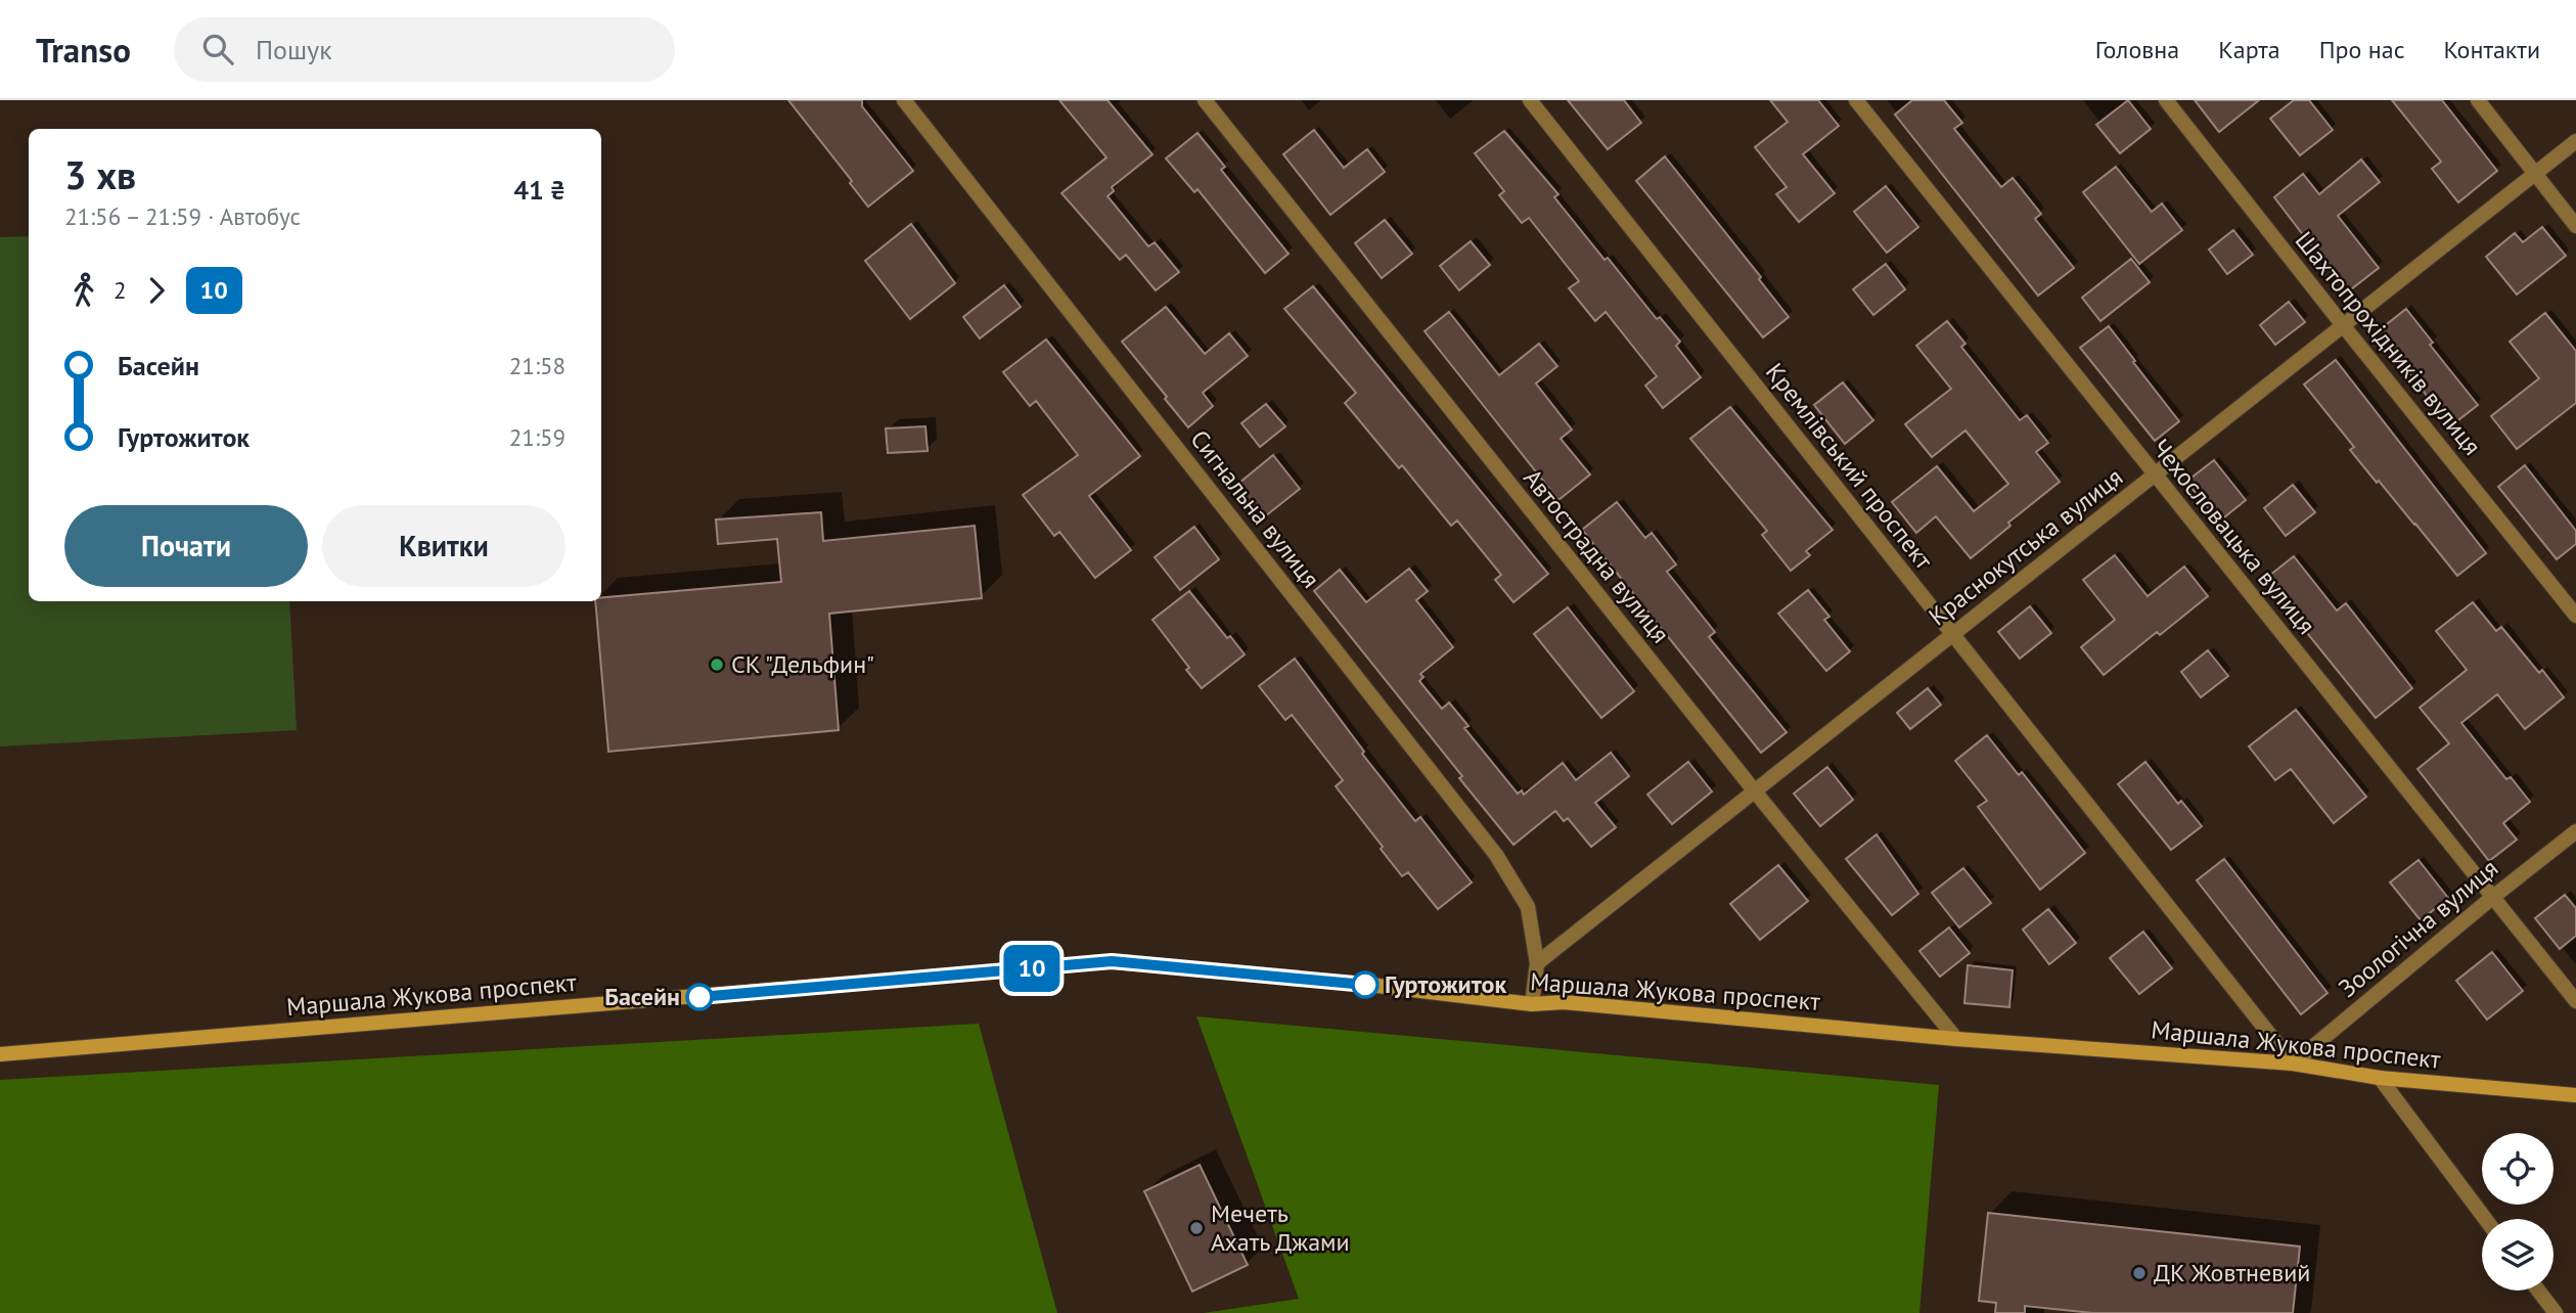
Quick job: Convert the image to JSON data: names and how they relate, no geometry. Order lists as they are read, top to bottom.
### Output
{
  "streets": {
    "street": [
      "Шахтопрохідників вулиця",
      "Кремлівський проспект",
      "Сигнальна вулиця",
      "Чехословацька вулиця",
      "Краснокутська вулиця",
      "Автострадна вулиця",
      "Зоологічна вулиця",
      "Маршала Жукова проспект"
    ]
  },
  "crossings": [
    ["Шахтопрохідників вулиця", "Краснокутська вулиця"],
    ["Кремлівський проспект", "Краснокутська вулиця"],
    ["Кремлівський проспект", "Зоологічна вулиця"],
    ["Кремлівський проспект", "Маршала Жукова проспект"],
    ["Сигнальна вулиця", "Краснокутська вулиця"],
    ["Чехословацька вулиця", "Краснокутська вулиця"],
    ["Чехословацька вулиця", "Зоологічна вулиця"],
    ["Краснокутська вулиця", "Автострадна вулиця"],
    ["Автострадна вулиця", "Маршала Жукова проспект"],
    ["Зоологічна вулиця", "Маршала Жукова проспект"]
  ],
  "places": [
    "СК \"Дельфин\"",
    "Гуртожиток",
    "Басейн",
    "Мечеть Ахать Джами",
    "ДК Жовтневий"
  ],
  "lines": ["bus line 10"],
  "page": {
    "header": "Transo",
    "search": "Пошук",
    "nav": [
      "Головна",
      "Карта",
      "Про нас",
      "Контакти"
    ],
    "on_map": "10",
    "heading": ["3 хв", "21:56 – 21:59 · Автобус", "41 ₴"],
    "legs": ["2", "10"],
    "list": [
      {
        "name": "Басейн",
        "value": "21:58"
      },
      {
        "name": "Гуртожиток",
        "value": "21:59"
      }
    ],
    "buttons": ["Почати", "Квитки"]
  }
}
